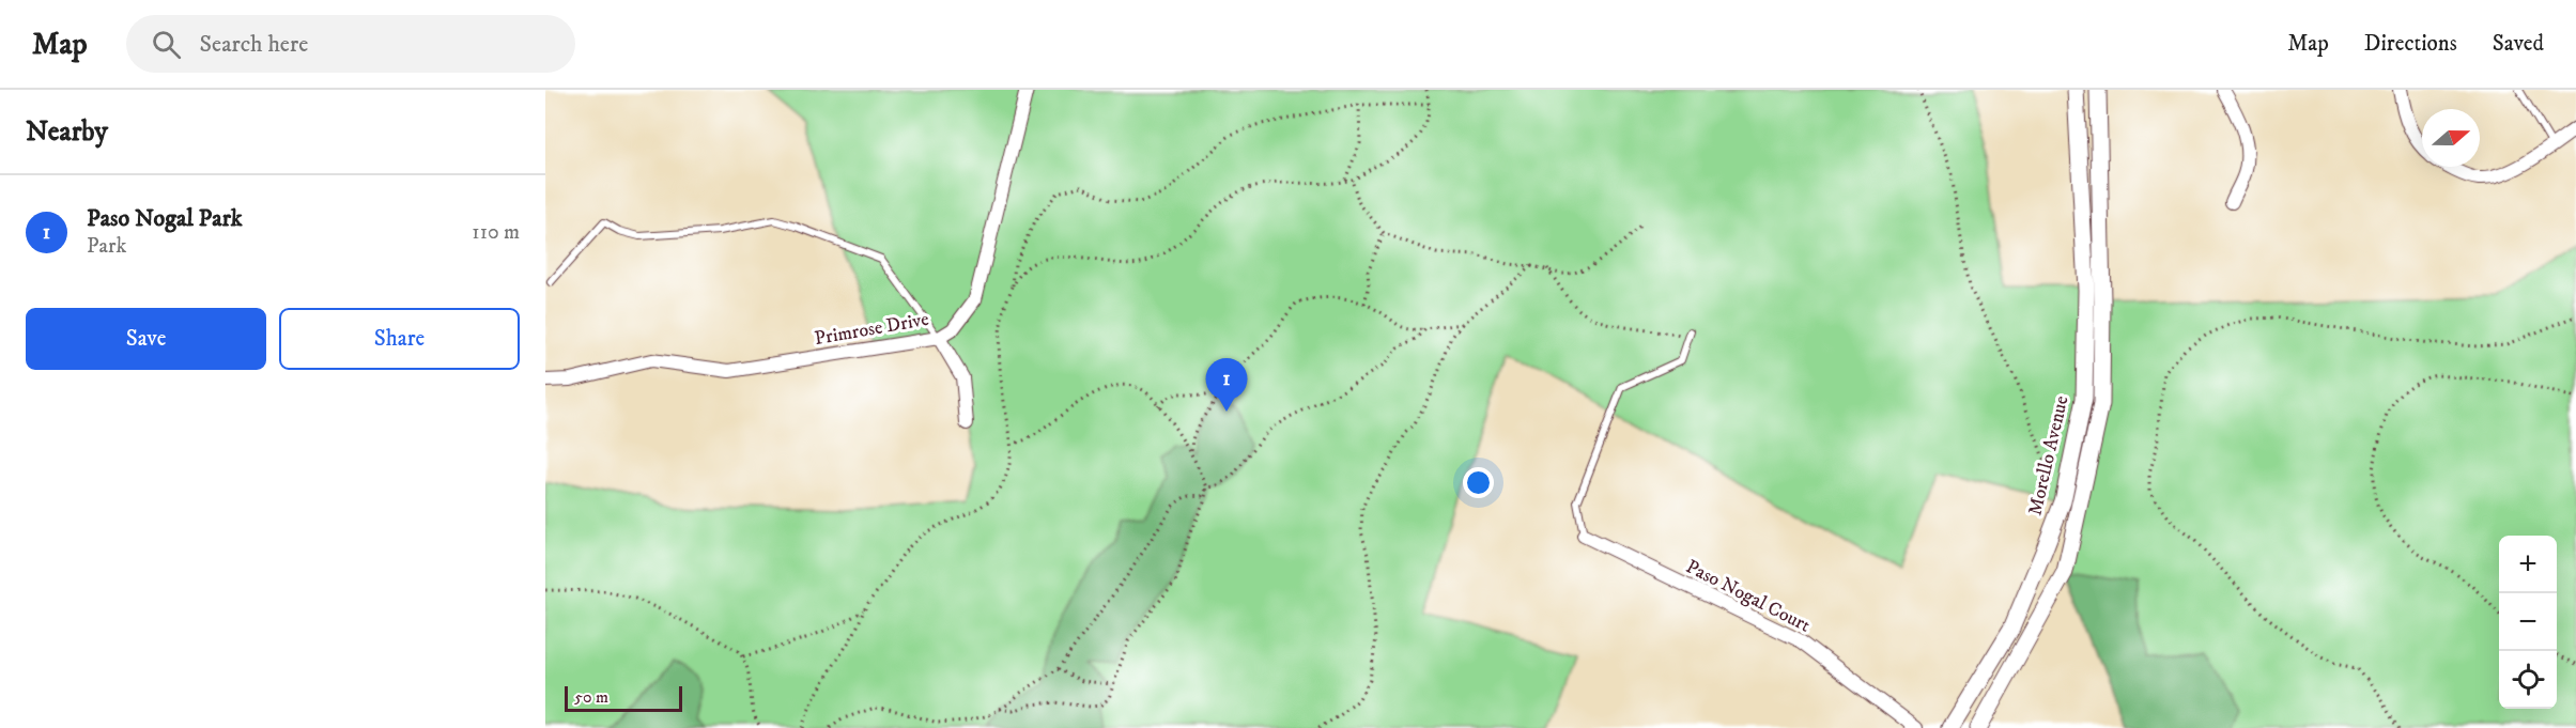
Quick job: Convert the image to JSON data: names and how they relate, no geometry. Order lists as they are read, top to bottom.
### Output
{
  "streets": {
    "street": ["Primrose Drive", "Morello Avenue", "Paso Nogal Court"]
  },
  "scale_bar": "50 m",
  "north": "right",
  "page": {
    "header": "Map",
    "search": "Search here",
    "nav": ["Map", "Directions", "Saved"],
    "heading": "Nearby",
    "list": [
      {
        "mark": "1",
        "name": "Paso Nogal Park",
        "note": "Park",
        "value": "110 m"
      }
    ],
    "buttons": ["Save", "Share"],
    "pins": "1",
    "map_buttons": ["+", "−"],
    "scale": "50 m"
  }
}
